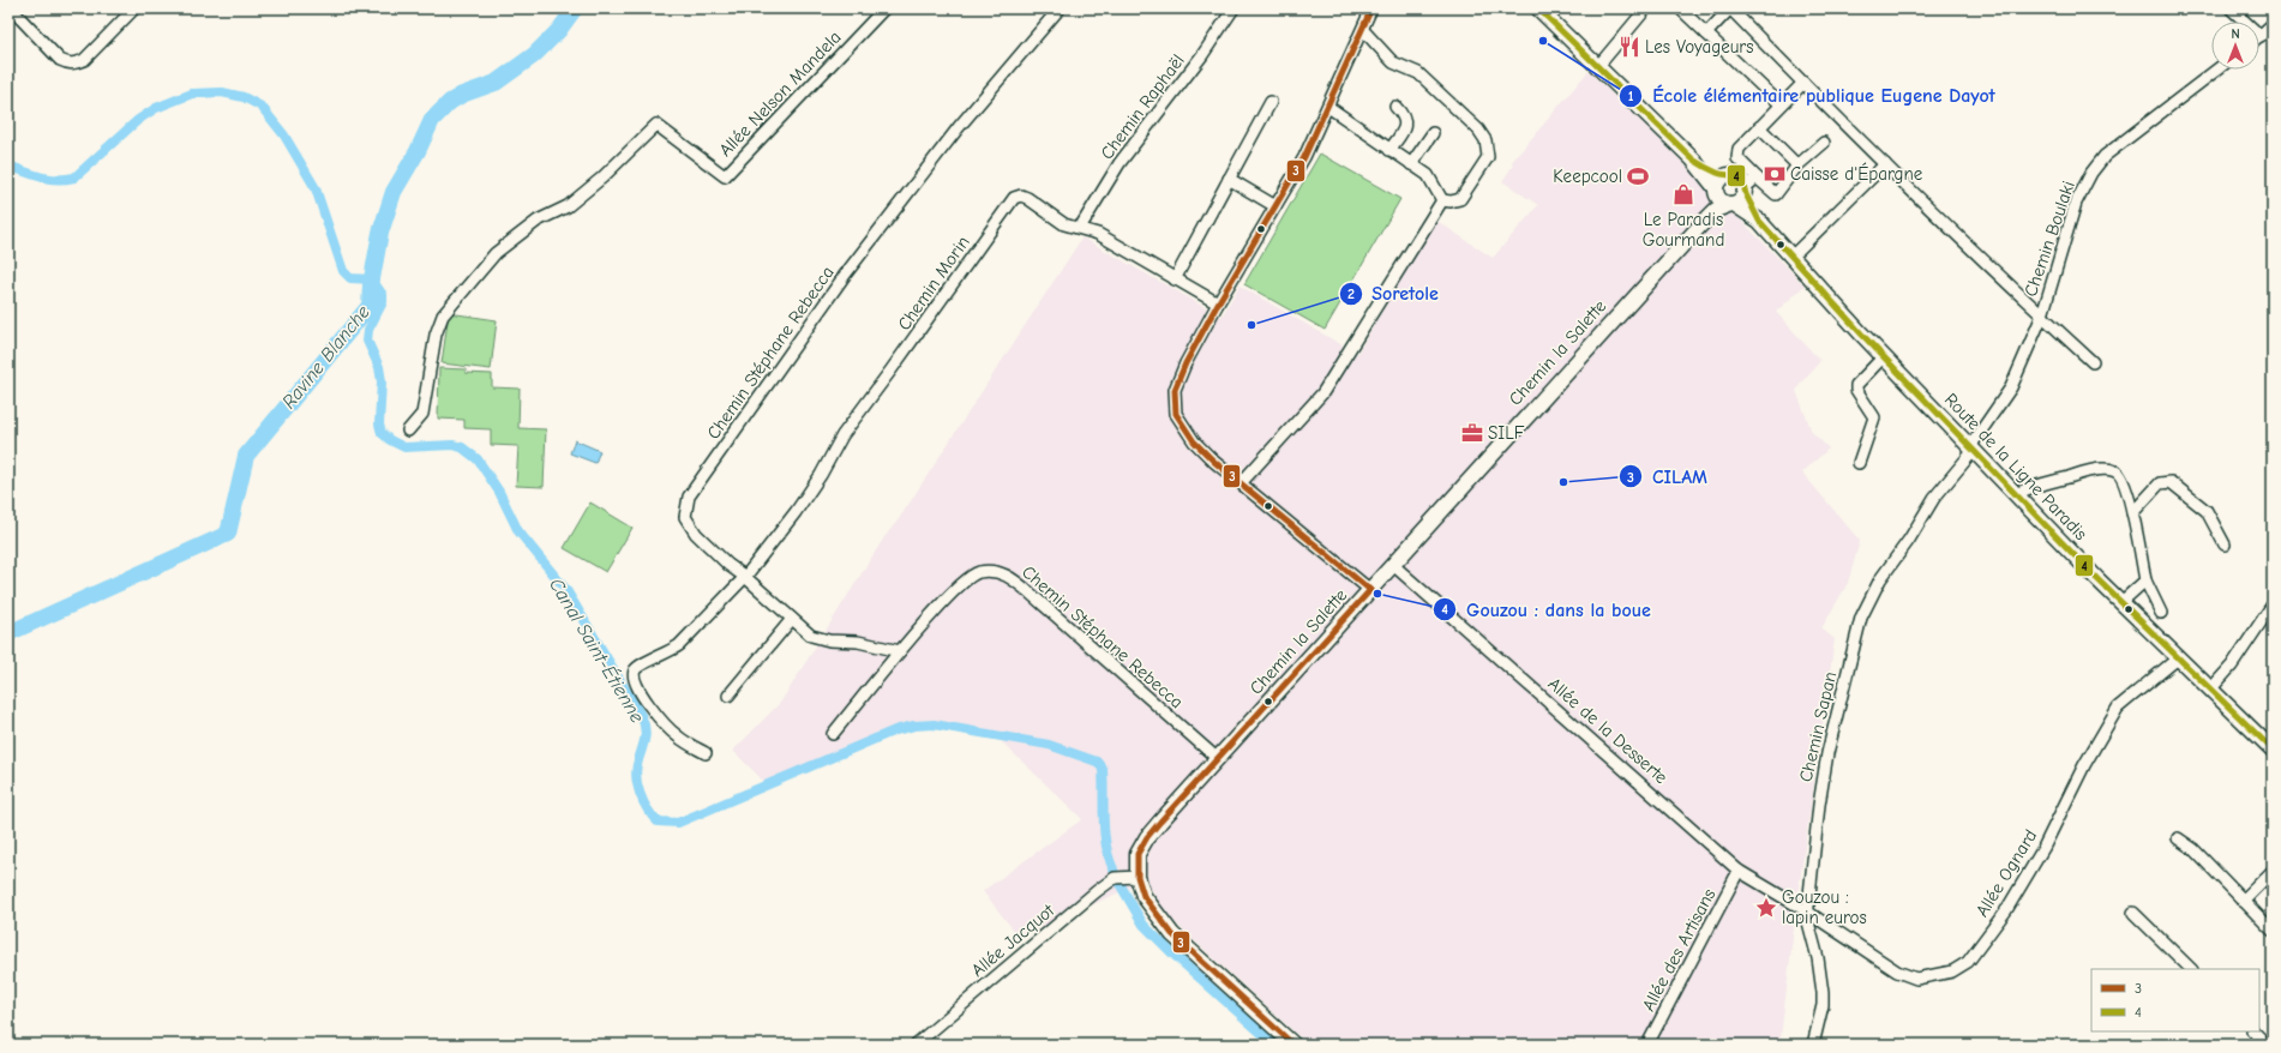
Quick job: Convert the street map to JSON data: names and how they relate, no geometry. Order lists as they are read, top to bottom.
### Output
{
  "streets": {
    "street": [
      "Allée Nelson Mandela",
      "Chemin Raphaël",
      "Chemin Boulaki",
      "Chemin Morin",
      "Chemin Stéphane Rebecca",
      "Chemin la Salette",
      "Route de la Ligne Paradis",
      "Chemin Sapan",
      "Allée de la Desserte",
      "Allée Ognard",
      "Allée Jacquot",
      "Allée des Artisans"
    ]
  },
  "crossings": [
    ["Chemin Raphaël", "Chemin Morin"],
    ["Chemin Boulaki", "Route de la Ligne Paradis"],
    ["Chemin Boulaki", "Chemin Sapan"],
    ["Chemin Morin", "Chemin Stéphane Rebecca"],
    ["Chemin Stéphane Rebecca", "Chemin la Salette"],
    ["Chemin la Salette", "Route de la Ligne Paradis"],
    ["Chemin la Salette", "Allée de la Desserte"],
    ["Chemin la Salette", "Allée Jacquot"],
    ["Route de la Ligne Paradis", "Chemin Sapan"],
    ["Route de la Ligne Paradis", "Allée Ognard"],
    ["Chemin Sapan", "Allée de la Desserte"],
    ["Chemin Sapan", "Allée Ognard"],
    ["Allée de la Desserte", "Allée Ognard"],
    ["Allée de la Desserte", "Allée des Artisans"]
  ],
  "water": ["Ravine Blanche", "Canal Saint-Étienne"],
  "places": {
    "other": [
      "École élémentaire publique Eugene Dayot",
      "Soretole",
      "CILAM",
      "Gouzou : dans la boue"
    ],
    "restaurant": ["Les Voyageurs"],
    "bank": ["Caisse d'Épargne"],
    "sports": ["Keepcool"],
    "shop": ["Le Paradis Gourmand"],
    "office": ["SILF"],
    "place": ["Gouzou : lapin euros"]
  },
  "lines": ["transit line 3", "transit line 4"],
  "legend": ["3", "4"],
  "north": "top"
}
